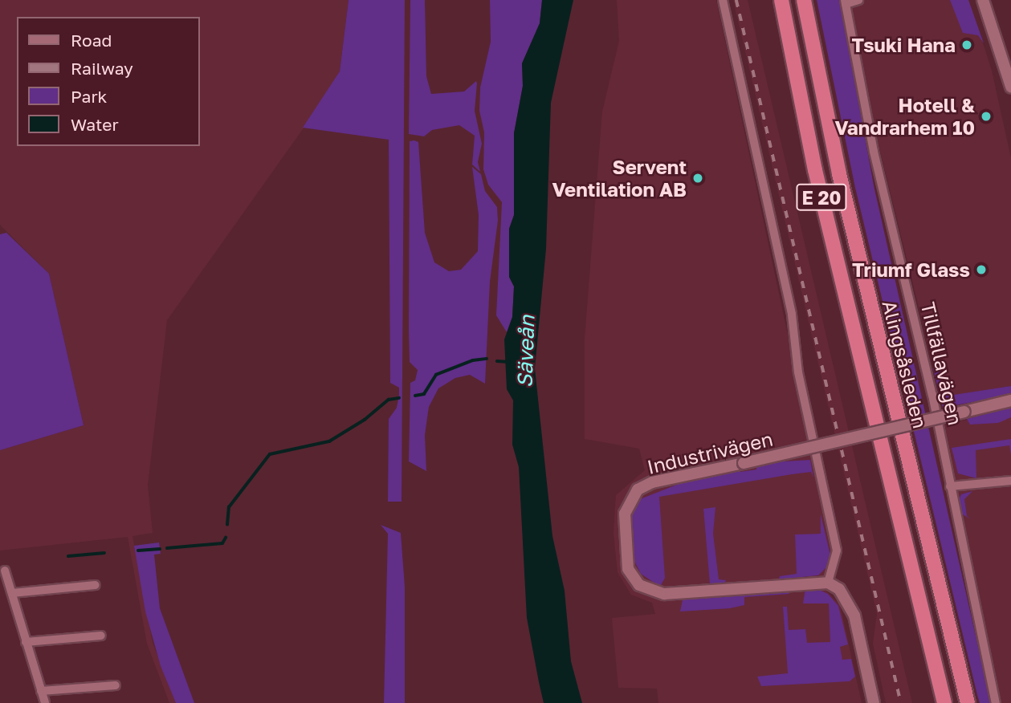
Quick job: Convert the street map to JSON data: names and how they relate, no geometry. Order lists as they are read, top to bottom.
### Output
{
  "streets": {
    "highway": ["E 20", "Alingsåsleden"],
    "street": ["Tillfällavägen", "Industrivägen"]
  },
  "water": ["Säveån"],
  "places": [
    "Tsuki Hana",
    "Hotell & Vandrarhem 10",
    "Servent Ventilation AB",
    "Triumf Glass"
  ],
  "legend": [
    "Road",
    "Railway",
    "Park",
    "Water"
  ]
}
